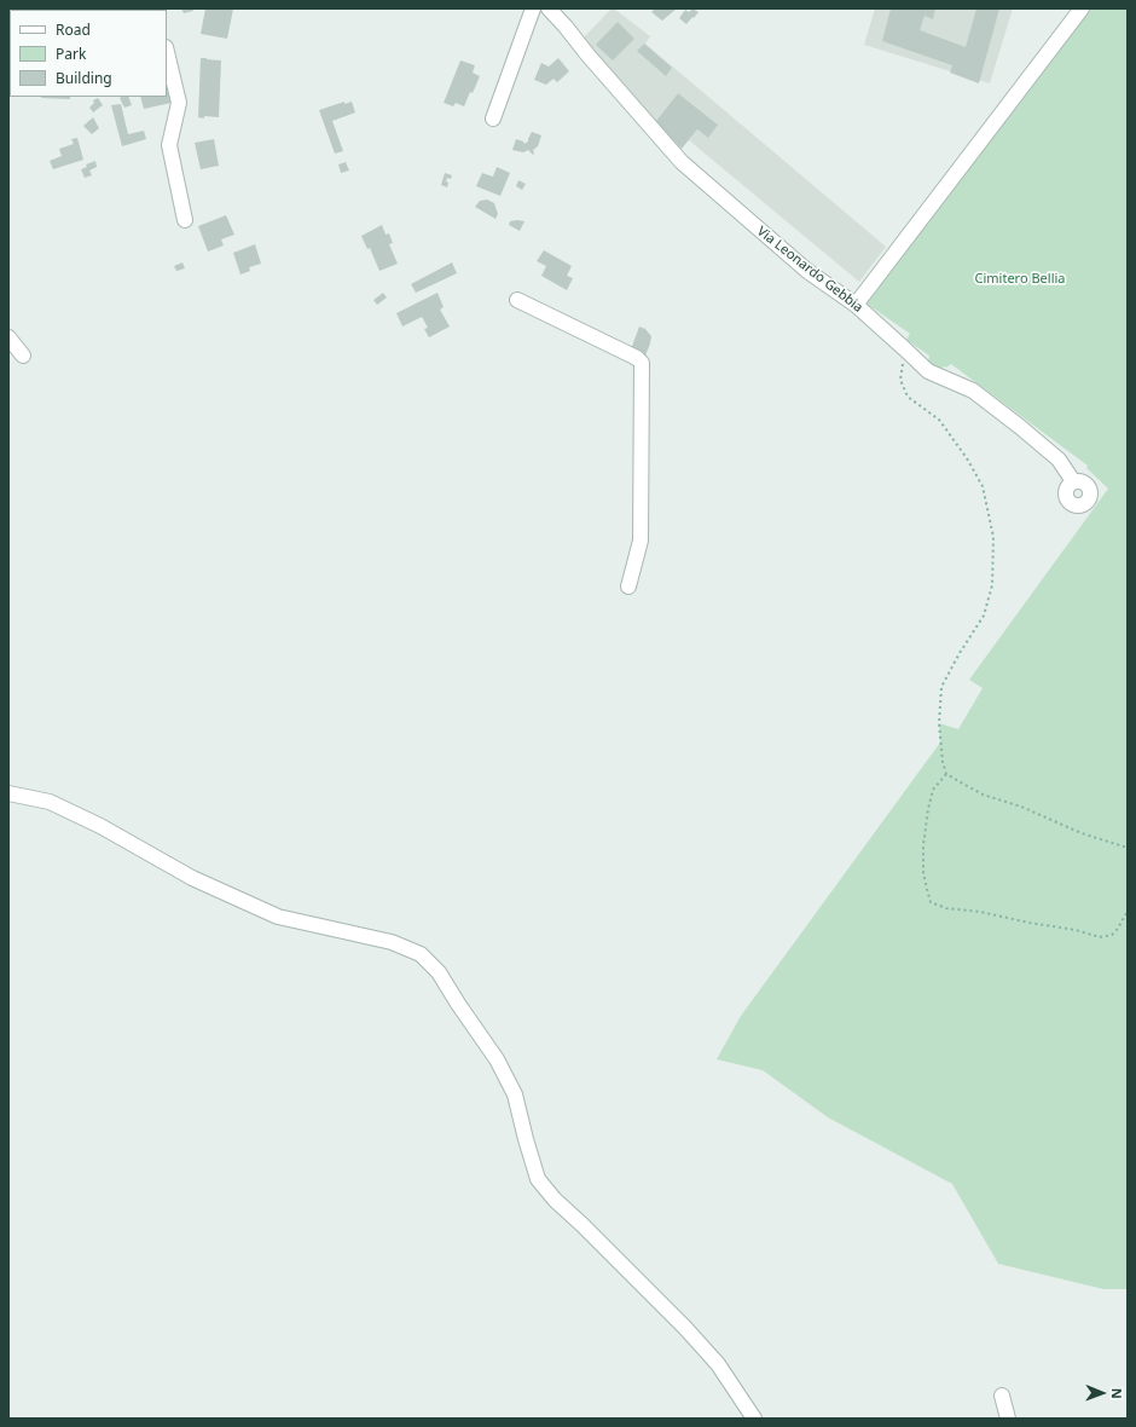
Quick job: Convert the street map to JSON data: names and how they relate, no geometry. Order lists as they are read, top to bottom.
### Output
{
  "streets": {
    "street": ["Via Leonardo Gebbia"]
  },
  "parks": ["Cimitero Bellia"],
  "legend": ["Road", "Park", "Building"],
  "north": "right"
}
